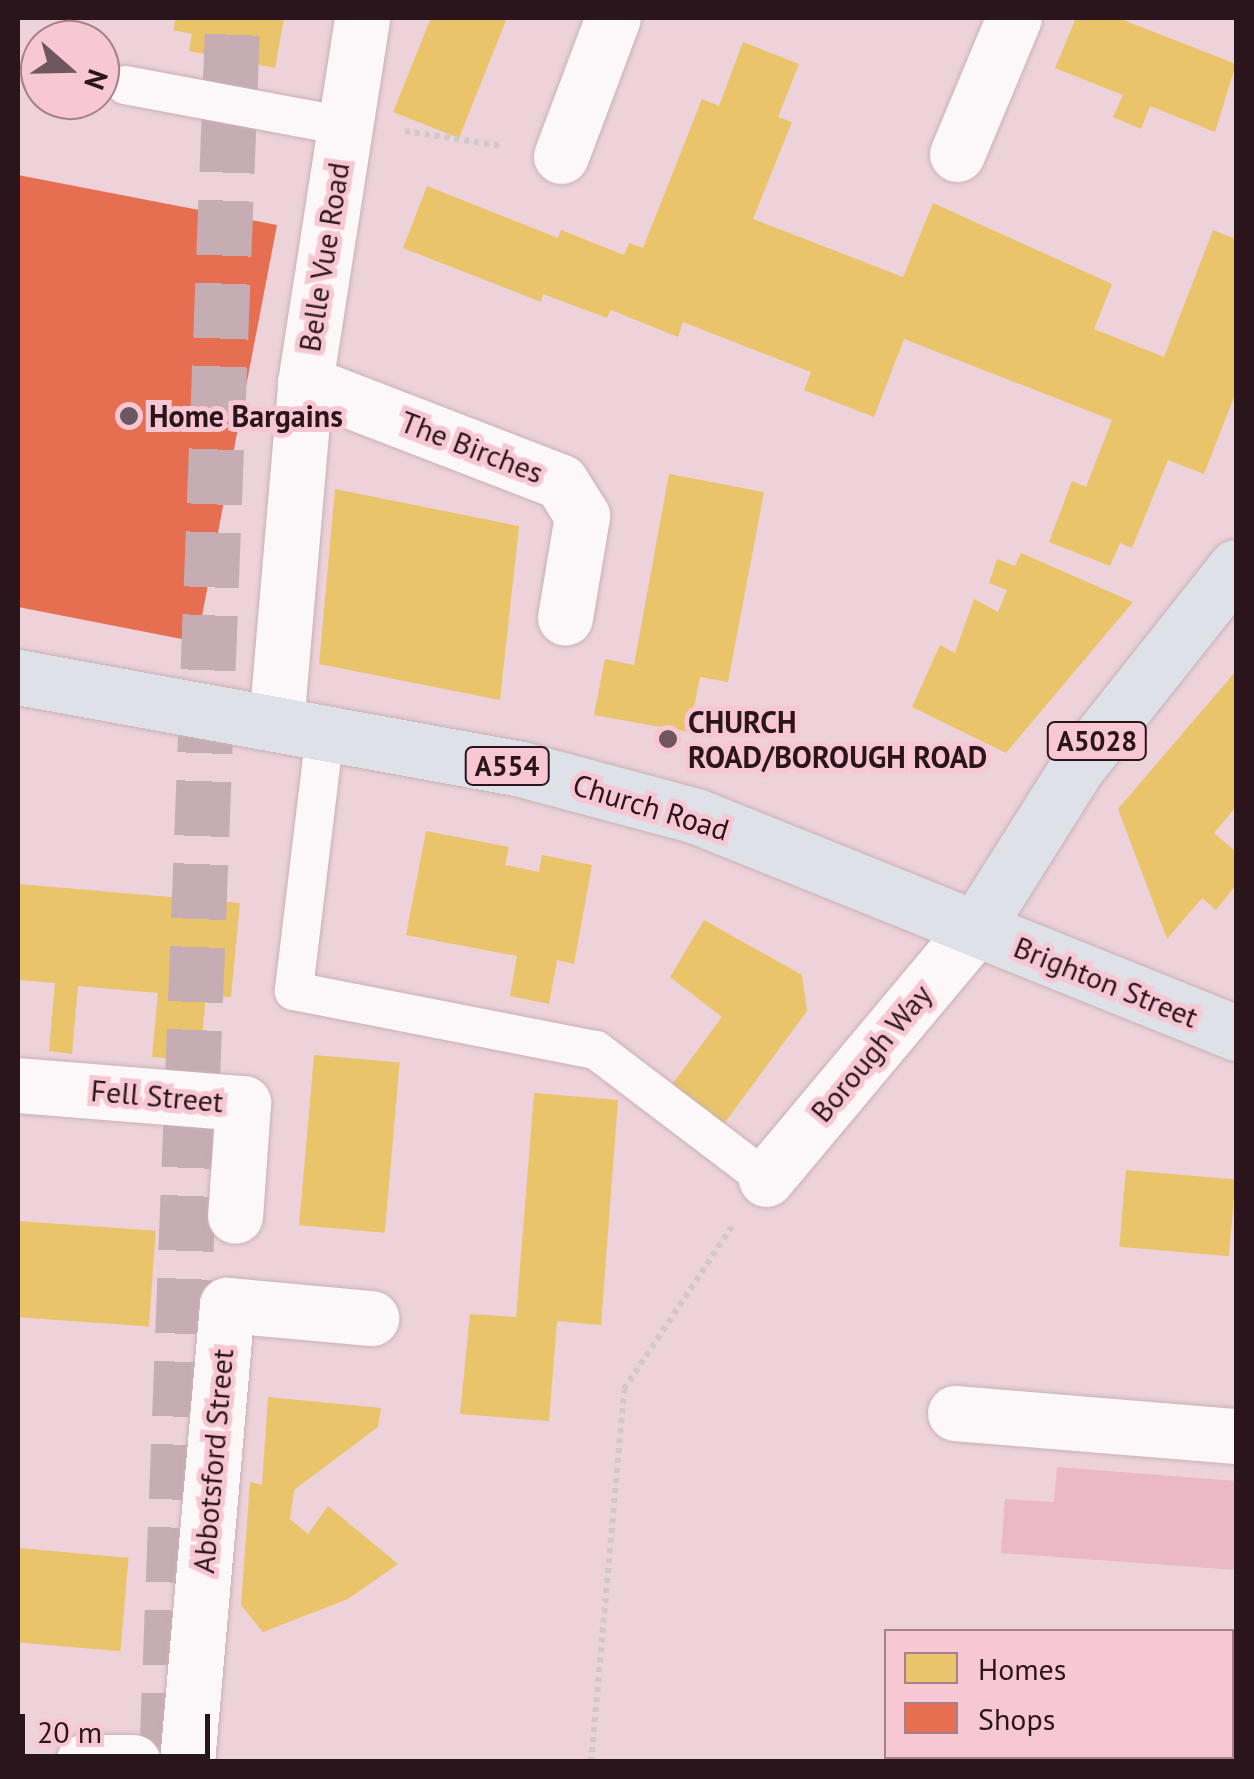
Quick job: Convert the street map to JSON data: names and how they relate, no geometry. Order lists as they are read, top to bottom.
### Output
{
  "streets": {
    "main road": [
      "A5028",
      "A554",
      "Church Road",
      "Brighton Street"
    ],
    "street": [
      "Belle Vue Road",
      "The Birches",
      "Borough Way",
      "Fell Street",
      "Abbotsford Street"
    ]
  },
  "crossings": [
    ["Belle Vue Road", "The Birches"],
    ["Belle Vue Road", "Church Road"],
    ["A5028", "Church Road"],
    ["A5028", "Brighton Street"],
    ["A5028", "Borough Way"],
    ["Church Road", "Brighton Street"],
    ["Church Road", "Borough Way"],
    ["Brighton Street", "Borough Way"]
  ],
  "places": ["Home Bargains", "CHURCH ROAD/BOROUGH ROAD"],
  "legend": ["Homes", "Shops"],
  "scale_bar": "20 m",
  "north": "right"
}
